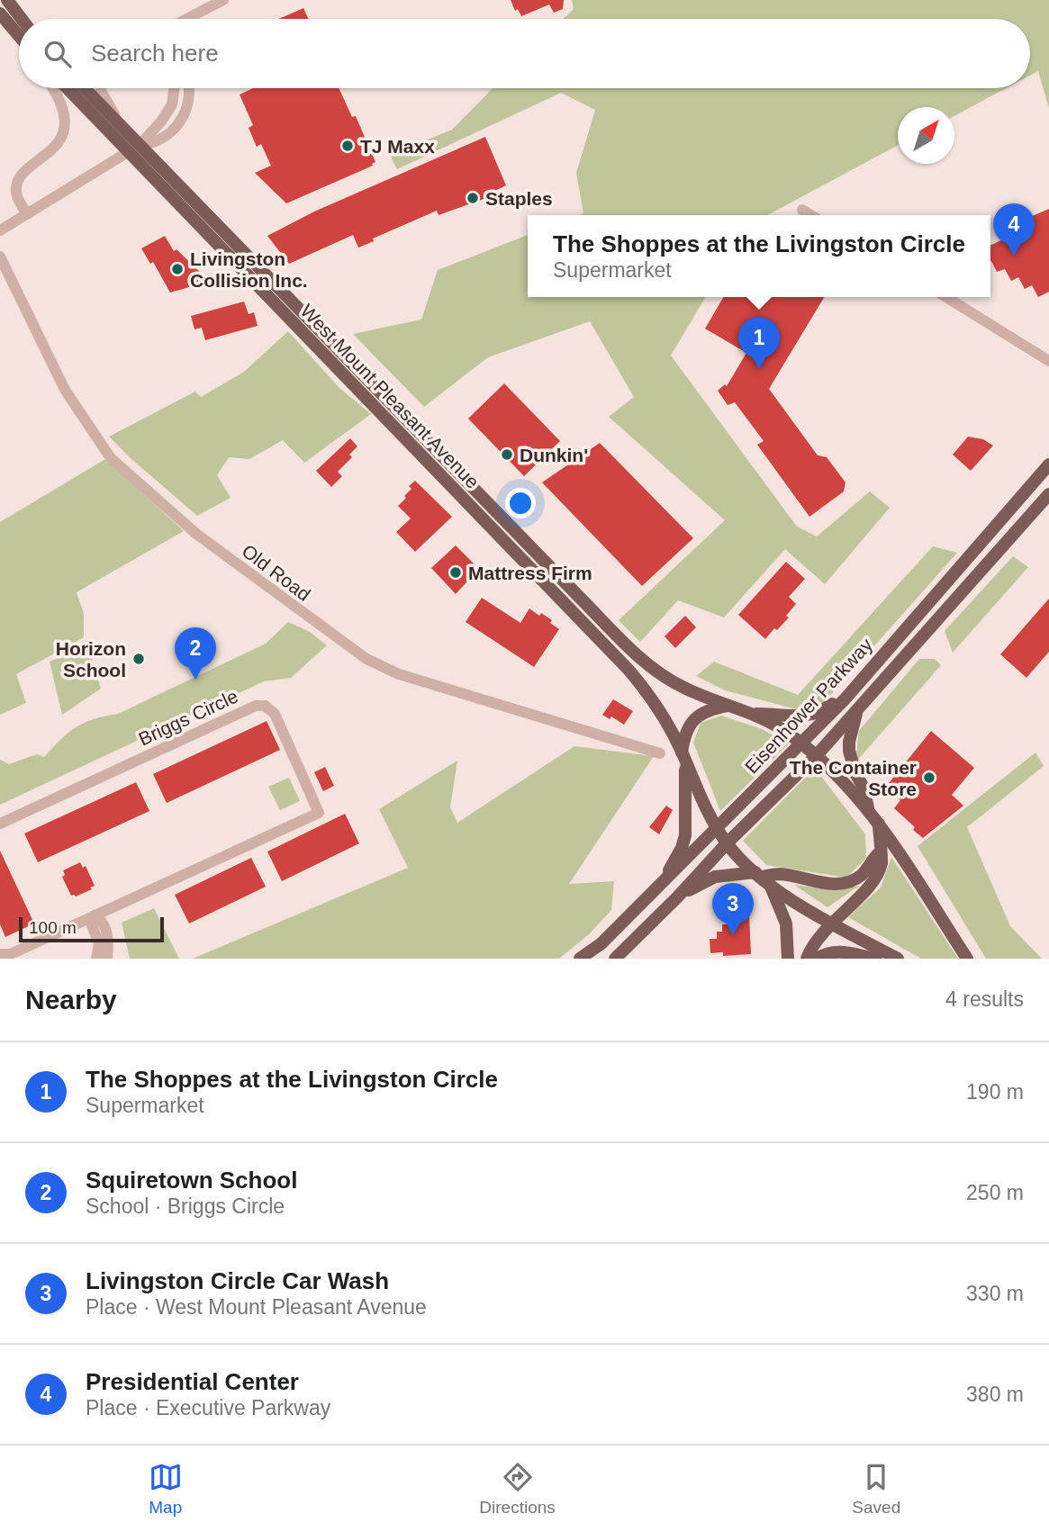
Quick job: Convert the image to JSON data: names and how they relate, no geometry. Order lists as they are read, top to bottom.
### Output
{
  "streets": {
    "main road": ["West Mount Pleasant Avenue", "Eisenhower Parkway"],
    "street": ["Old Road", "Briggs Circle"]
  },
  "crossings": [
    ["West Mount Pleasant Avenue", "Eisenhower Parkway"]
  ],
  "places": [
    "TJ Maxx",
    "Staples",
    "Livingston Collision Inc.",
    "Dunkin'",
    "Mattress Firm",
    "Horizon School",
    "The Container Store"
  ],
  "scale_bar": "100 m",
  "north": "top right",
  "page": {
    "search": "Search here",
    "pins": [
      "4",
      "1",
      "2",
      "3"
    ],
    "popup": ["The Shoppes at the Livingston Circle", "Supermarket"],
    "scale": "100 m",
    "heading": ["Nearby", "4 results"],
    "list": [
      {
        "mark": "1",
        "name": "The Shoppes at the Livingston Circle",
        "note": "Supermarket",
        "value": "190 m"
      },
      {
        "mark": "2",
        "name": "Squiretown School",
        "note": "School · Briggs Circle",
        "value": "250 m"
      },
      {
        "mark": "3",
        "name": "Livingston Circle Car Wash",
        "note": "Place · West Mount Pleasant Avenue",
        "value": "330 m"
      },
      {
        "mark": "4",
        "name": "Presidential Center",
        "note": "Place · Executive Parkway",
        "value": "380 m"
      }
    ],
    "nav": ["Map", "Directions", "Saved"]
  }
}
